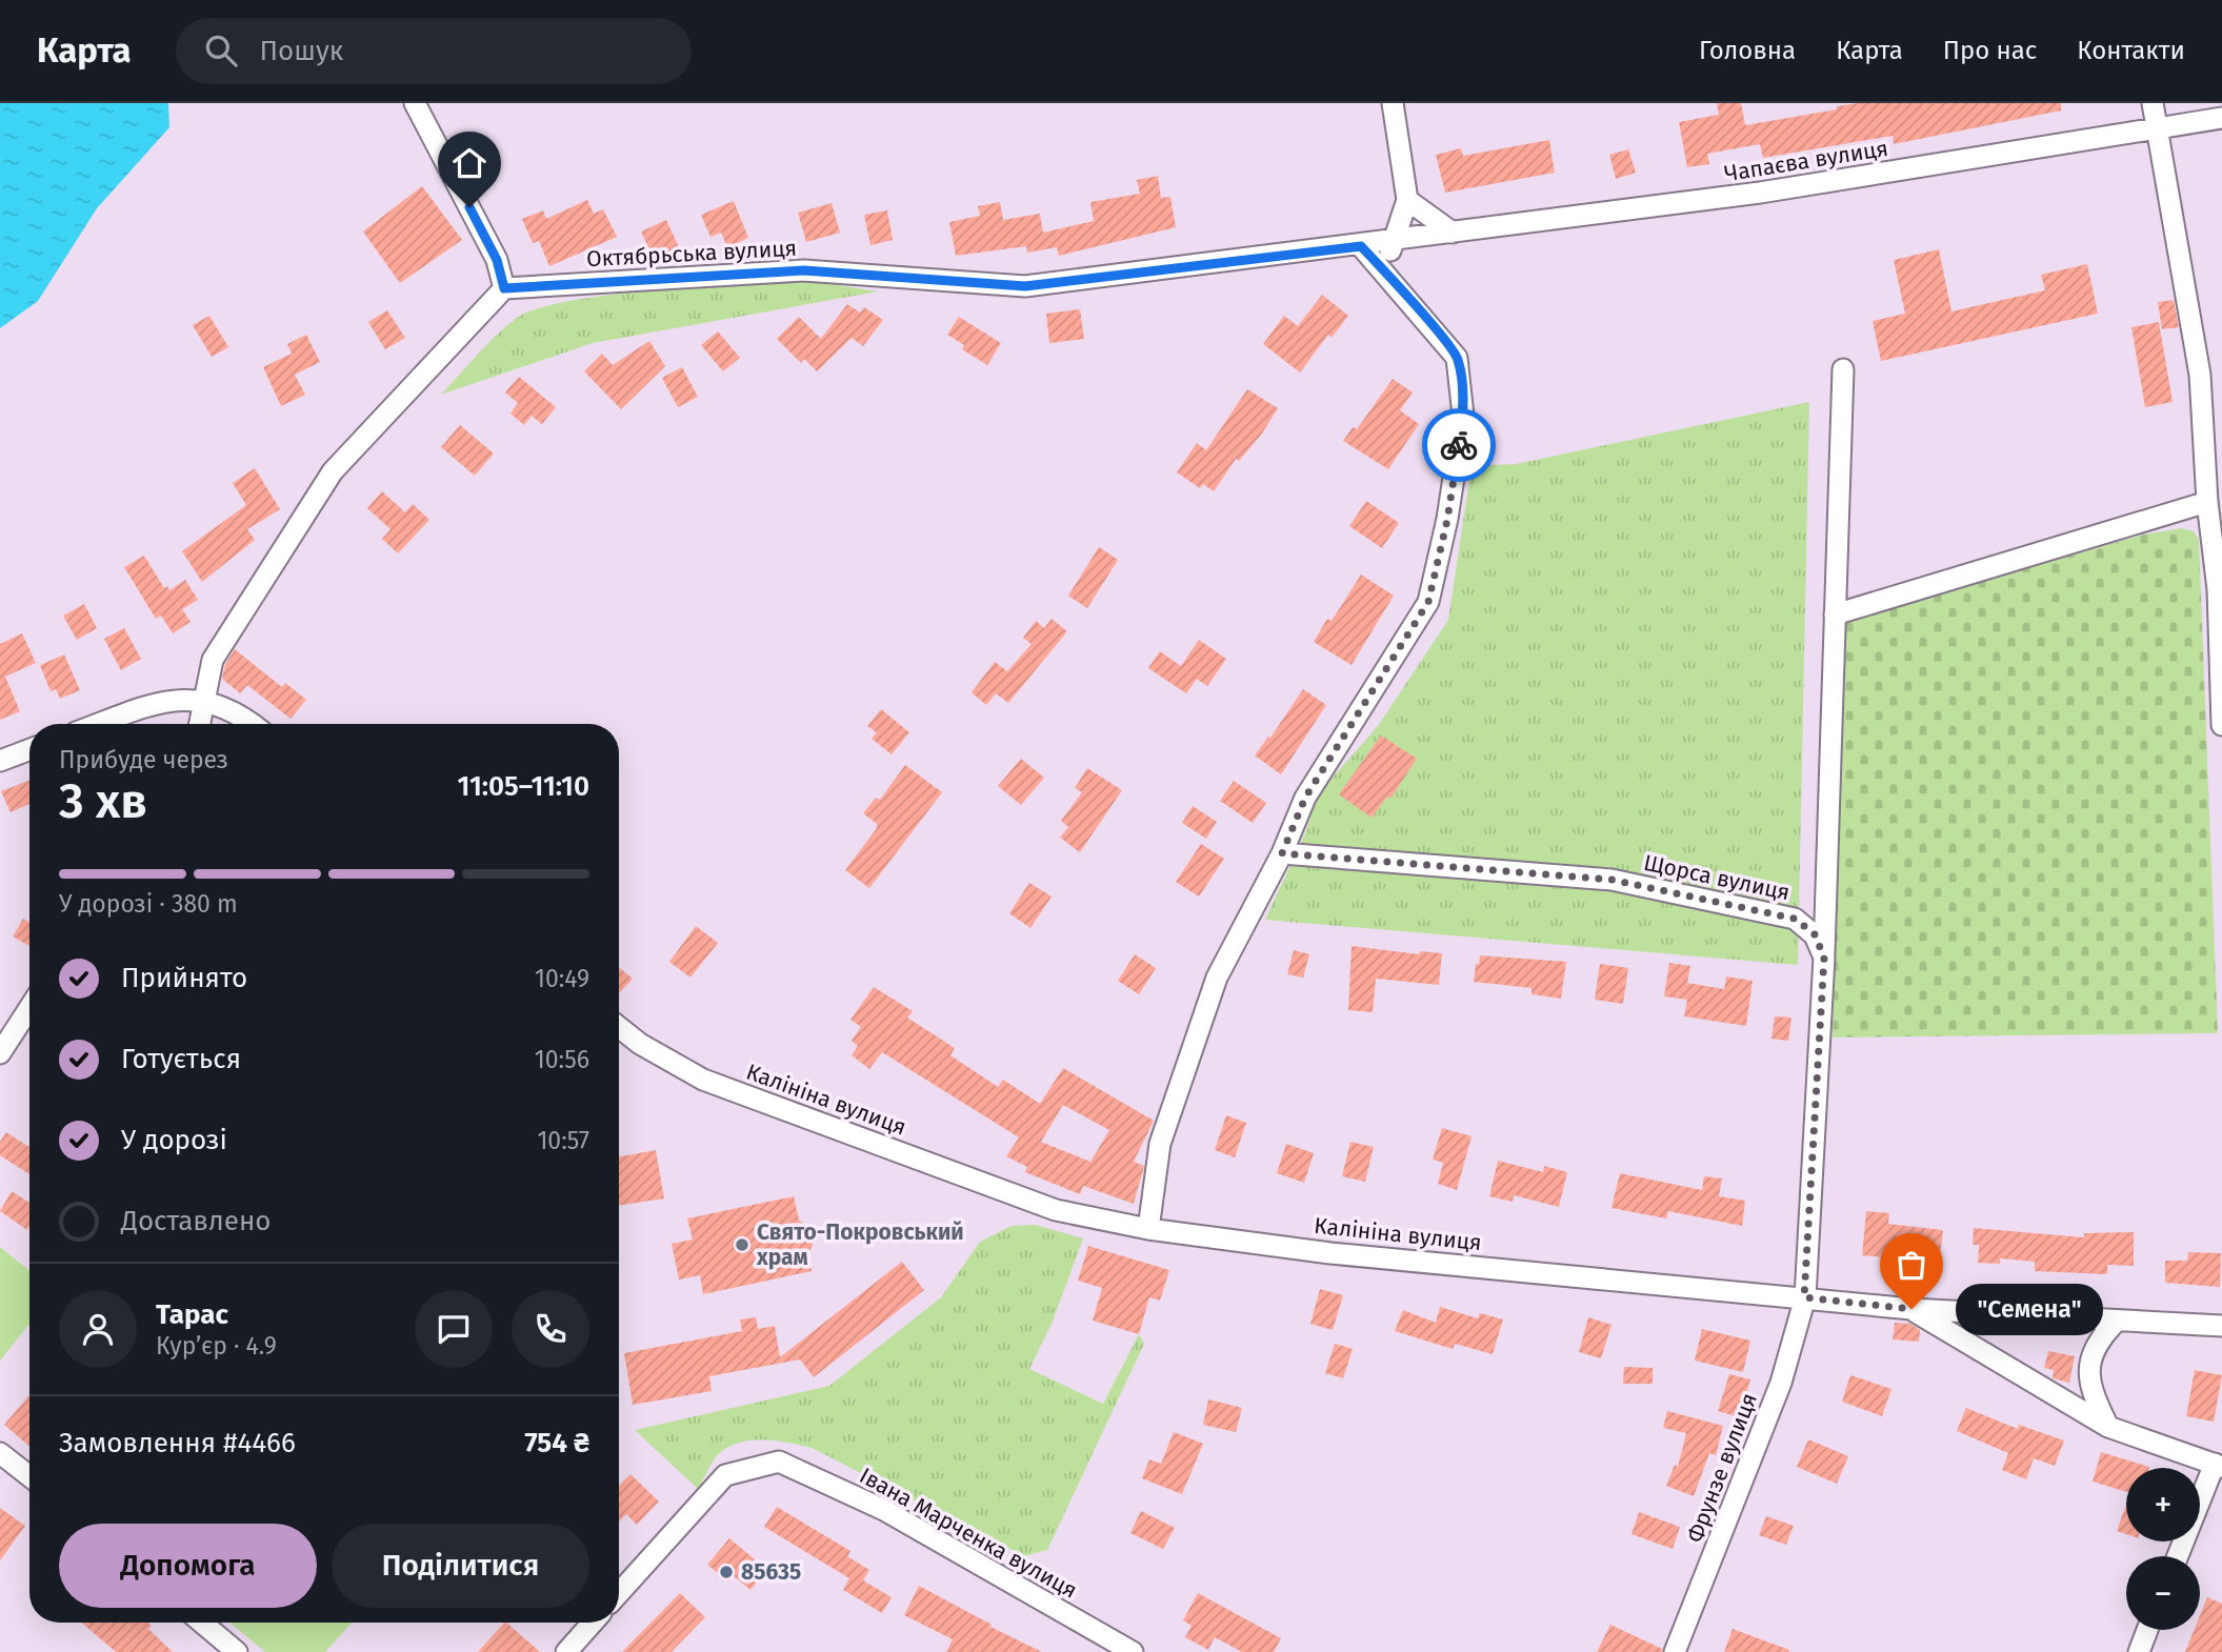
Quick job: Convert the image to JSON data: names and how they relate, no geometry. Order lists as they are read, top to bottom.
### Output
{
  "streets": {
    "street": [
      "Чапаєва вулиця",
      "Октябрьська вулиця",
      "Щорса вулиця",
      "Калініна вулиця",
      "Фрунзе вулиця",
      "Івана Марченка вулиця"
    ]
  },
  "crossings": [
    ["Чапаєва вулиця", "Октябрьська вулиця"],
    ["Калініна вулиця", "Фрунзе вулиця"]
  ],
  "places": ["Свято-Покровський храм", "\"Семена\"", "85635"],
  "page": {
    "header": "Карта",
    "search": "Пошук",
    "nav": [
      "Головна",
      "Карта",
      "Про нас",
      "Контакти"
    ],
    "heading": ["3 хв", "Прибуде через", "11:05–11:10"],
    "panel": [
      "Тарас",
      "Кур’єр · 4.9",
      "Замовлення #4466",
      "754 ₴"
    ],
    "bar": "У дорозі · 380 m",
    "list": [
      ["Прийнято", "10:49"],
      ["Готується", "10:56"],
      ["У дорозі", "10:57"],
      "Доставлено"
    ],
    "bubble": "\"Семена\"",
    "map_buttons": ["+", "−"],
    "buttons": ["Допомога", "Поділитися"]
  }
}
